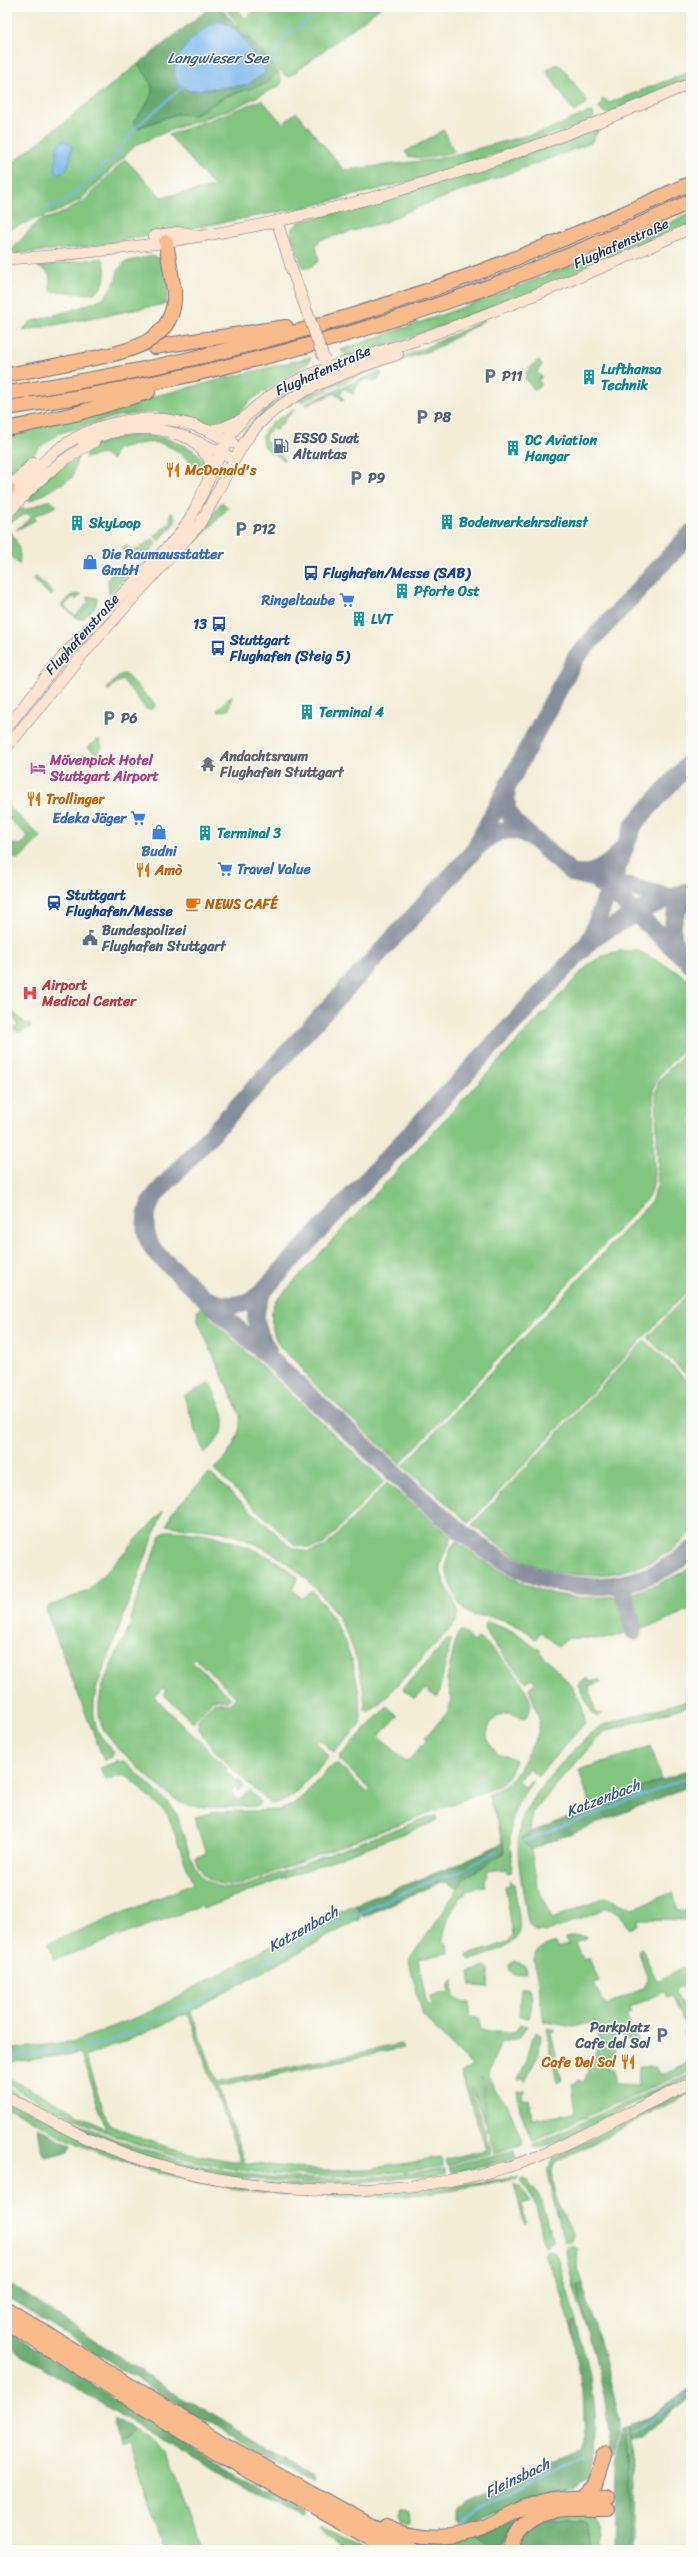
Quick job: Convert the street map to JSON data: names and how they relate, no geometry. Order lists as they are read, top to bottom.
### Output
{
  "streets": {
    "main road": ["Flughafenstraße"]
  },
  "water": ["Langwieser See", "Katzenbach", "Fleinsbach"],
  "places": {
    "parking": [
      "P11",
      "P8",
      "P9",
      "P12",
      "P6",
      "Parkplatz Cafe del Sol"
    ],
    "building": [
      "Lufthansa Technik",
      "DC Aviation Hangar",
      "Bodenverkehrsdienst",
      "SkyLoop",
      "Pforte Ost",
      "LVT",
      "Terminal 4",
      "Terminal 3"
    ],
    "fuel station": ["ESSO Suat Altuntas"],
    "restaurant": [
      "McDonald's",
      "Trollinger",
      "Amò",
      "Cafe Del Sol"
    ],
    "shop": ["Die Raumausstatter GmbH", "Budni"],
    "bus stop": ["Flughafen/Messe (SAB)", "13", "Stuttgart Flughafen (Steig 5)"],
    "supermarket": ["Ringeltaube", "Edeka Jäger", "Travel Value"],
    "temple": ["Andachtsraum Flughafen Stuttgart"],
    "hotel": ["Mövenpick Hotel Stuttgart Airport"],
    "station": ["Stuttgart Flughafen/Messe"],
    "cafe": ["NEWS CAFÉ"],
    "public building": ["Bundespolizei Flughafen Stuttgart"],
    "hospital": ["Airport Medical Center"]
  }
}
